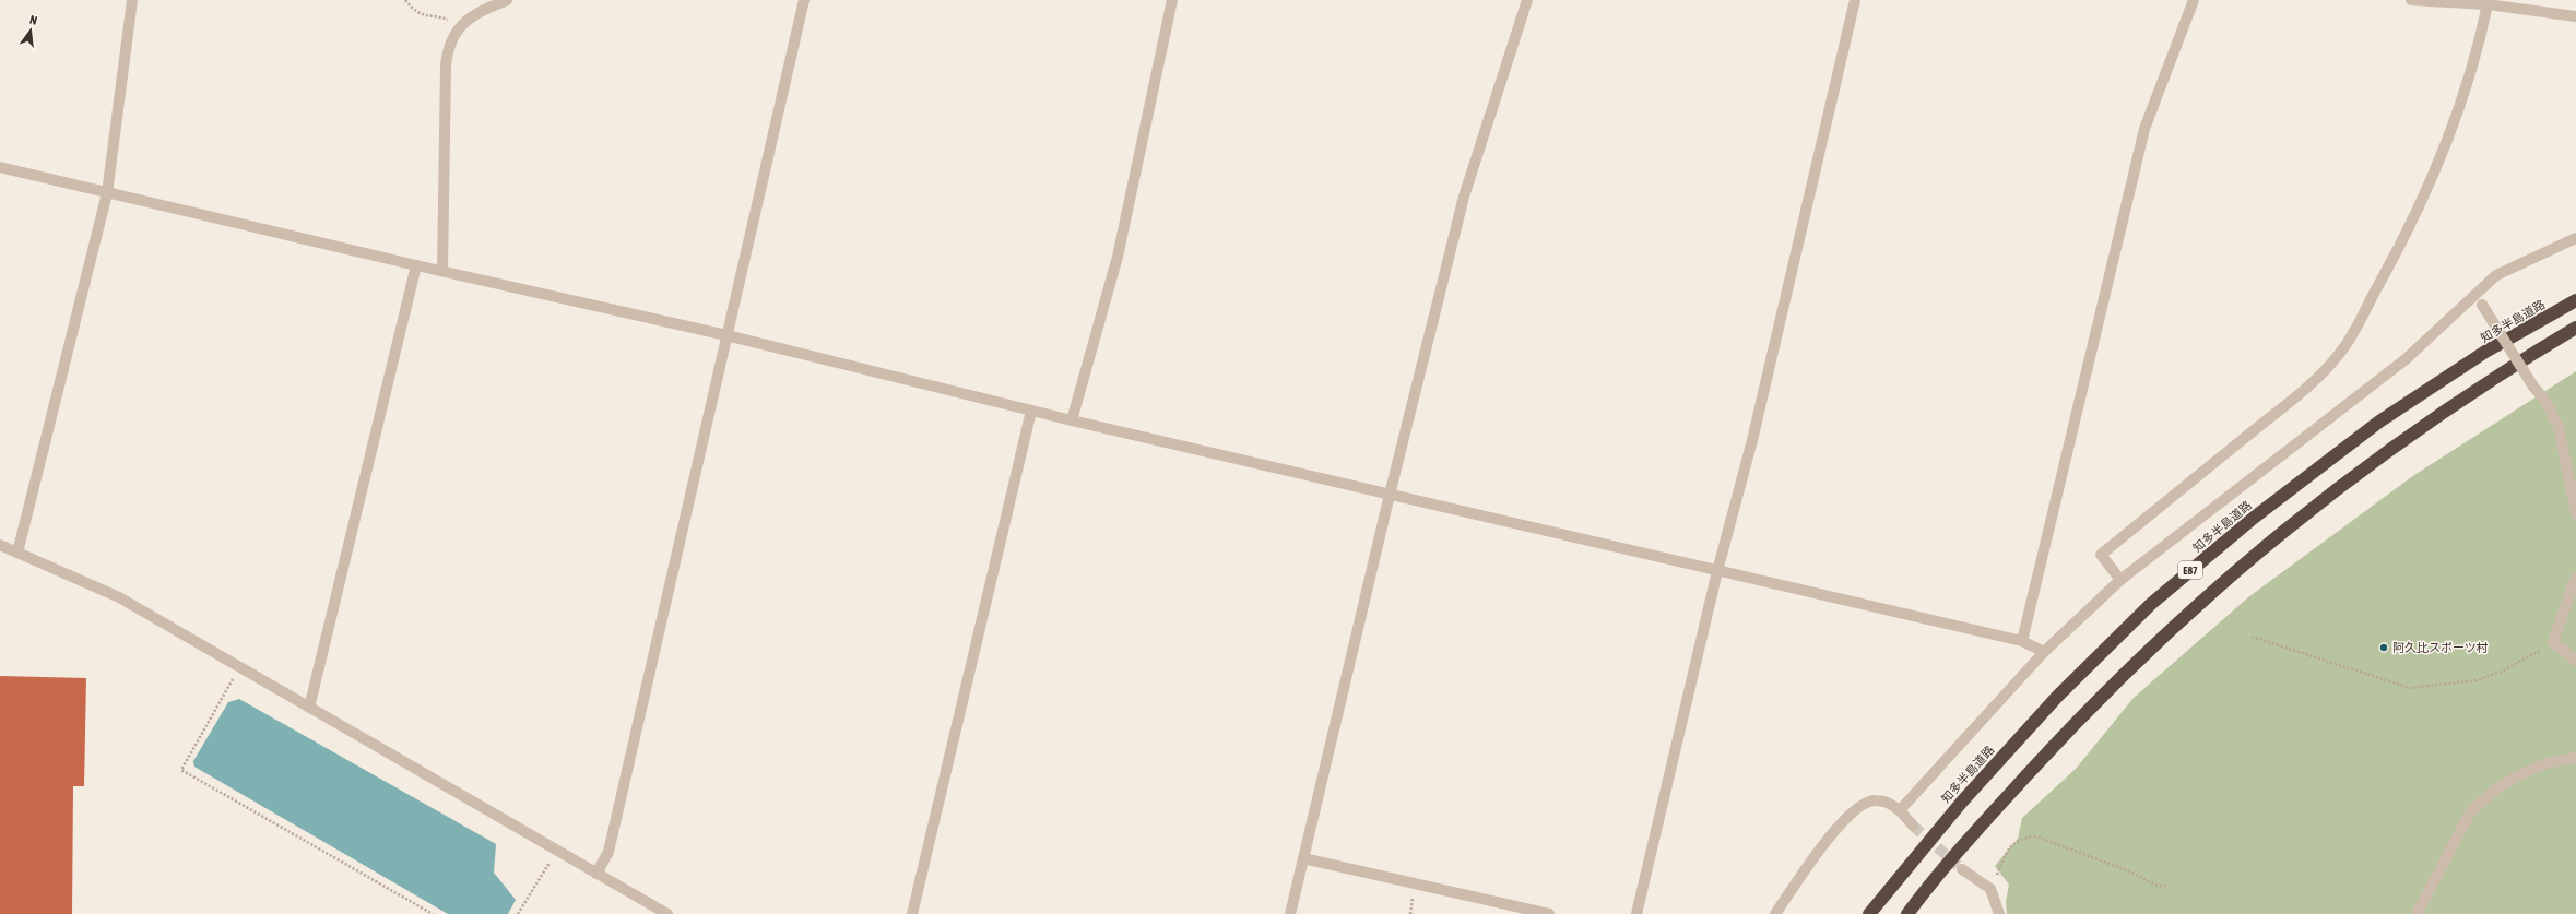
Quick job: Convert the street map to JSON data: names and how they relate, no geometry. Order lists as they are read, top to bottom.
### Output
{
  "streets": {
    "highway": ["知多半島道路", "E87"]
  },
  "places": ["阿久比スポーツ村"],
  "north": "top"
}
